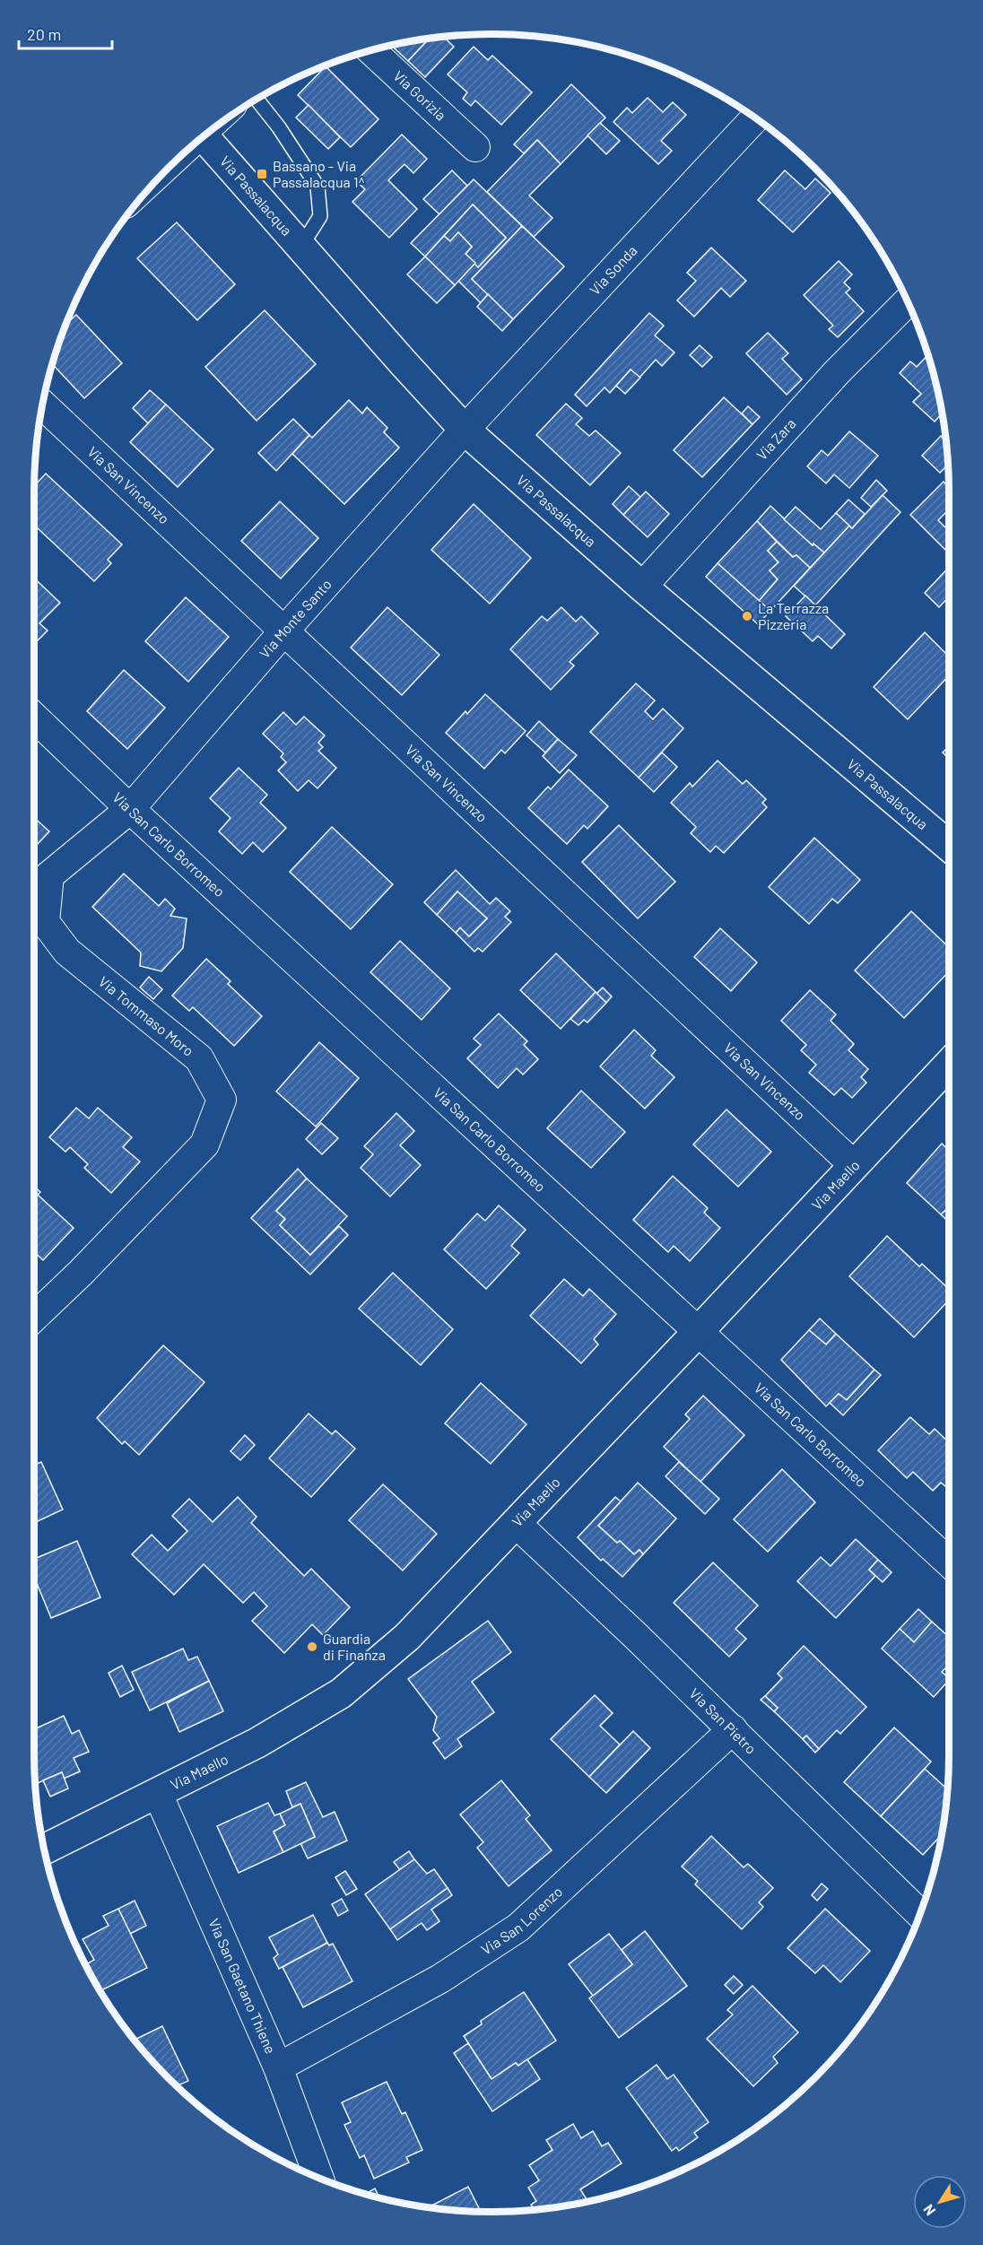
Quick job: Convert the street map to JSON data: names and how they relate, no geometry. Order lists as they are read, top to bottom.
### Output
{
  "streets": {
    "street": [
      "Via Gorizia",
      "Via Passalacqua",
      "Via Sonda",
      "Via Zara",
      "Via San Vincenzo",
      "Via Monte Santo",
      "Via San Carlo Borromeo",
      "Via Tommaso Moro",
      "Via Maello",
      "Via San Pietro",
      "Via San Lorenzo",
      "Via San Gaetano Thiene"
    ]
  },
  "crossings": [
    ["Via Passalacqua", "Via Sonda"],
    ["Via Passalacqua", "Via Zara"],
    ["Via Passalacqua", "Via Monte Santo"],
    ["Via Sonda", "Via Monte Santo"],
    ["Via San Vincenzo", "Via Monte Santo"],
    ["Via San Vincenzo", "Via Maello"],
    ["Via Monte Santo", "Via San Carlo Borromeo"],
    ["Via Monte Santo", "Via Tommaso Moro"],
    ["Via San Carlo Borromeo", "Via Tommaso Moro"],
    ["Via San Carlo Borromeo", "Via Maello"],
    ["Via Maello", "Via San Pietro"],
    ["Via Maello", "Via San Gaetano Thiene"],
    ["Via San Pietro", "Via San Lorenzo"],
    ["Via San Lorenzo", "Via San Gaetano Thiene"]
  ],
  "places": {
    "transit": ["Bassano - Via Passalacqua 1^"],
    "other": ["La Terrazza Pizzeria", "Guardia di Finanza"]
  },
  "scale_bar": "20 m",
  "north": "bottom left"
}
